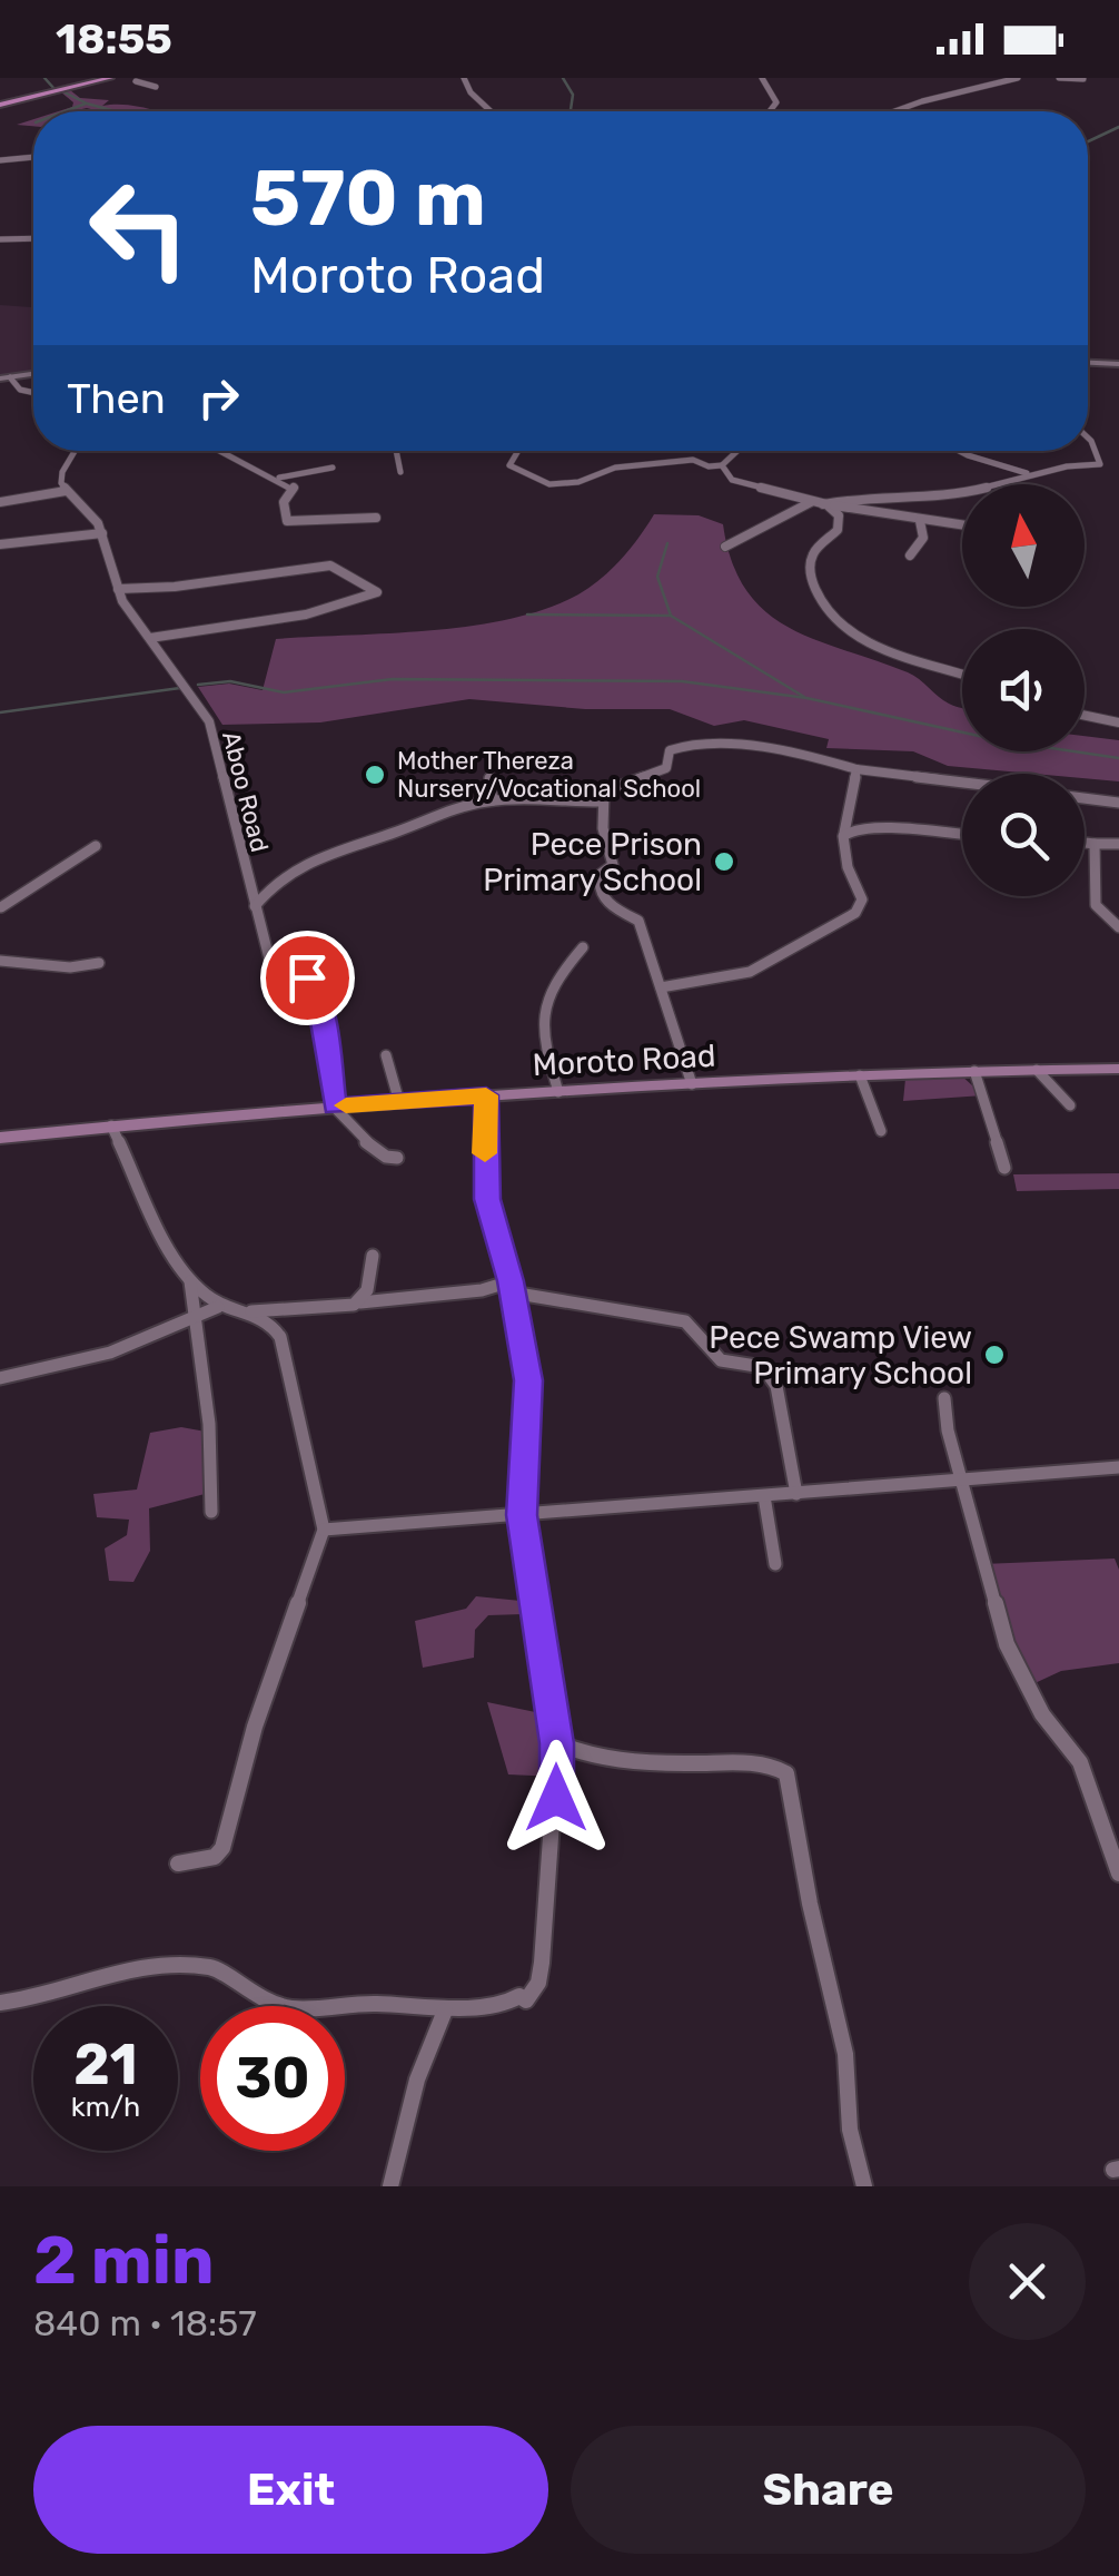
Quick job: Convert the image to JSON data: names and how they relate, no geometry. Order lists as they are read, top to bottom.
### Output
{
  "streets": {
    "main road": ["Moroto Road"],
    "street": ["Aboo Road"]
  },
  "crossings": [
    ["Aboo Road", "Moroto Road"]
  ],
  "places": ["Mother Thereza Nursery/Vocational School", "Pece Prison Primary School", "Pece Swamp View Primary School"],
  "north": "top",
  "page": {
    "status": "18:55",
    "turn": ["570 m", "Moroto Road"],
    "then": "Then",
    "speed": "21 km/h",
    "limit": "30",
    "heading": ["2 min", "840 m · 18:57"],
    "buttons": ["Exit", "Share"]
  }
}
